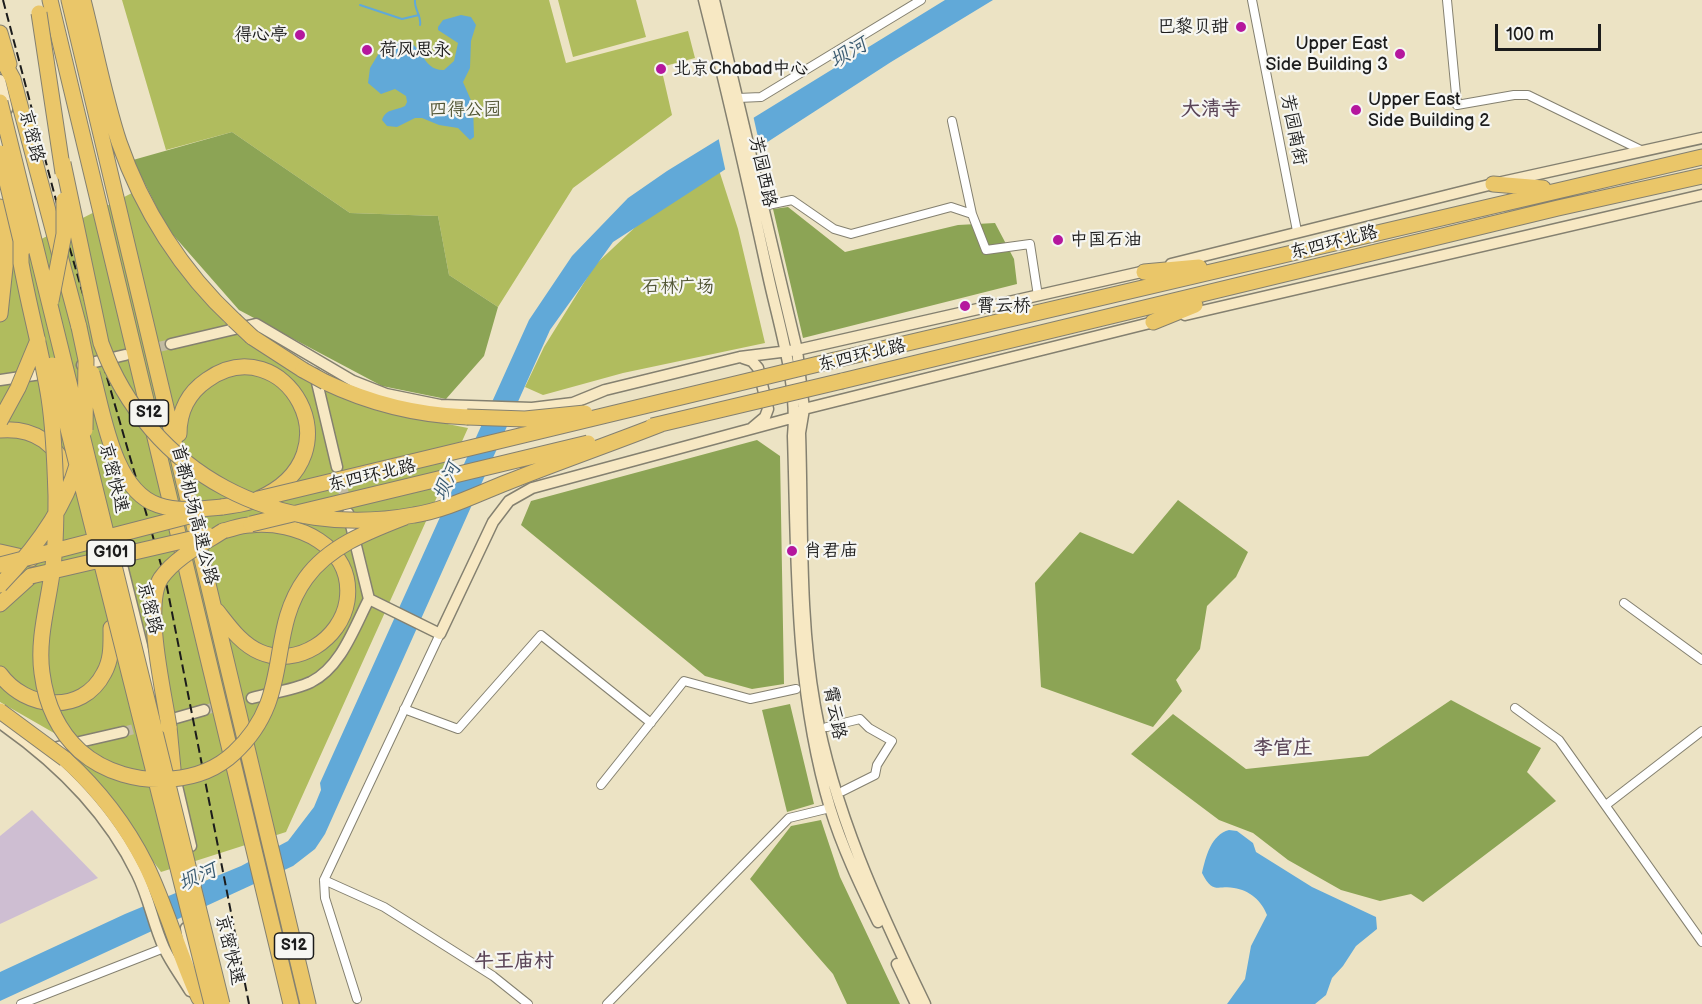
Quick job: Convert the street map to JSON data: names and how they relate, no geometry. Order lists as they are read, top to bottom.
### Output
{
  "streets": {
    "highway": [
      "东四环北路",
      "S12",
      "京密快速",
      "首都机场高速公路",
      "G101"
    ],
    "street": [
      "芳园南街",
      "京密路",
      "芳园西路",
      "霄云路"
    ]
  },
  "crossings": [
    ["芳园南街", "东四环北路"],
    ["芳园西路", "东四环北路"],
    ["芳园西路", "霄云路"],
    ["东四环北路", "霄云路"]
  ],
  "districts": ["大清寺", "李官庄", "牛王庙村"],
  "water": ["坝河"],
  "parks": ["四得公园", "石林广场"],
  "places": [
    "巴黎贝甜",
    "得心亭",
    "荷风思永",
    "Upper East Side Building 3",
    "北京Chabad中心",
    "Upper East Side Building 2",
    "中国石油",
    "霄云桥",
    "肖君庙"
  ],
  "scale_bar": "100 m"
}
